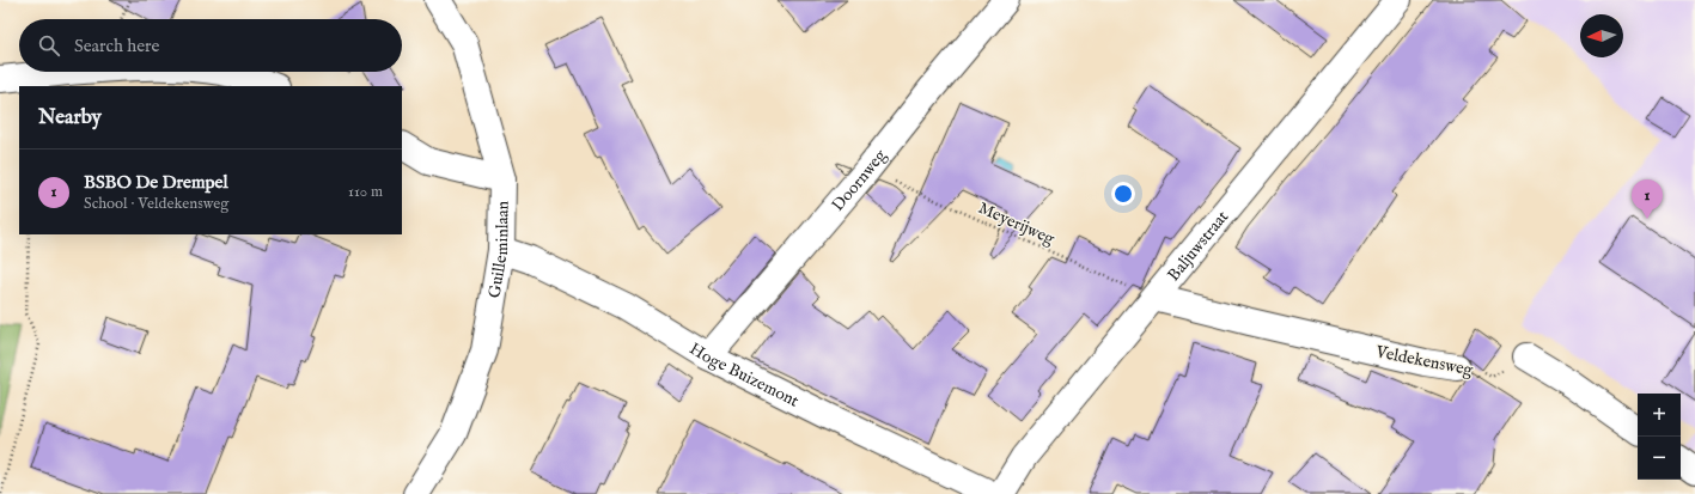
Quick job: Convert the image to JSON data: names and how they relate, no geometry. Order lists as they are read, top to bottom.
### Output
{
  "streets": {
    "street": [
      "Doornweg",
      "Baljuwstraat",
      "Guilleminlaan",
      "Veldekensweg",
      "Hoge Buizemont"
    ],
    "path": ["Meyerijweg"]
  },
  "crossings": [
    ["Doornweg", "Meyerijweg"],
    ["Doornweg", "Hoge Buizemont"],
    ["Meyerijweg", "Baljuwstraat"],
    ["Meyerijweg", "Veldekensweg"],
    ["Baljuwstraat", "Veldekensweg"],
    ["Guilleminlaan", "Hoge Buizemont"]
  ],
  "north": "left",
  "page": {
    "search": "Search here",
    "heading": "Nearby",
    "list": [
      {
        "mark": "1",
        "name": "BSBO De Drempel",
        "note": "School · Veldekensweg",
        "value": "110 m"
      }
    ],
    "pins": "1",
    "map_buttons": ["+", "−"]
  }
}
